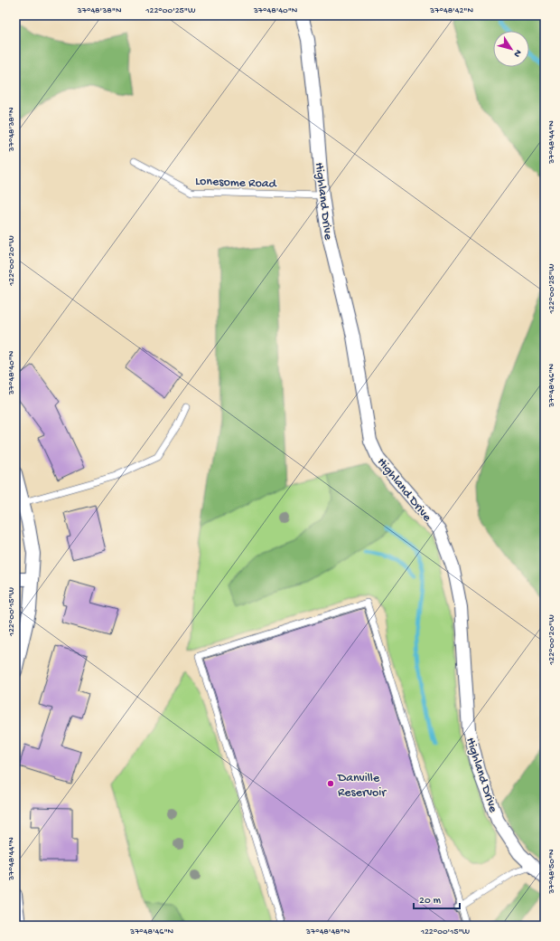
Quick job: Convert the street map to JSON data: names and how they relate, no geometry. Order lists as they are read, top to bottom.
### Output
{
  "streets": {
    "street": ["Highland Drive"],
    "lane": ["Lonesome Road"]
  },
  "crossings": [
    ["Lonesome Road", "Highland Drive"]
  ],
  "places": ["Danville Reservoir"],
  "scale_bar": "20 m",
  "north": "bottom right",
  "coordinates": [
    "37°48'38\"N",
    "122°00'25\"W",
    "37°48'40\"N",
    "37°48'42\"N",
    "37°48'44\"N",
    "122°00'20\"W",
    "37°48'46\"N",
    "122°00'15\"W",
    "37°48'50\"N",
    "37°48'48\"N"
  ]
}
